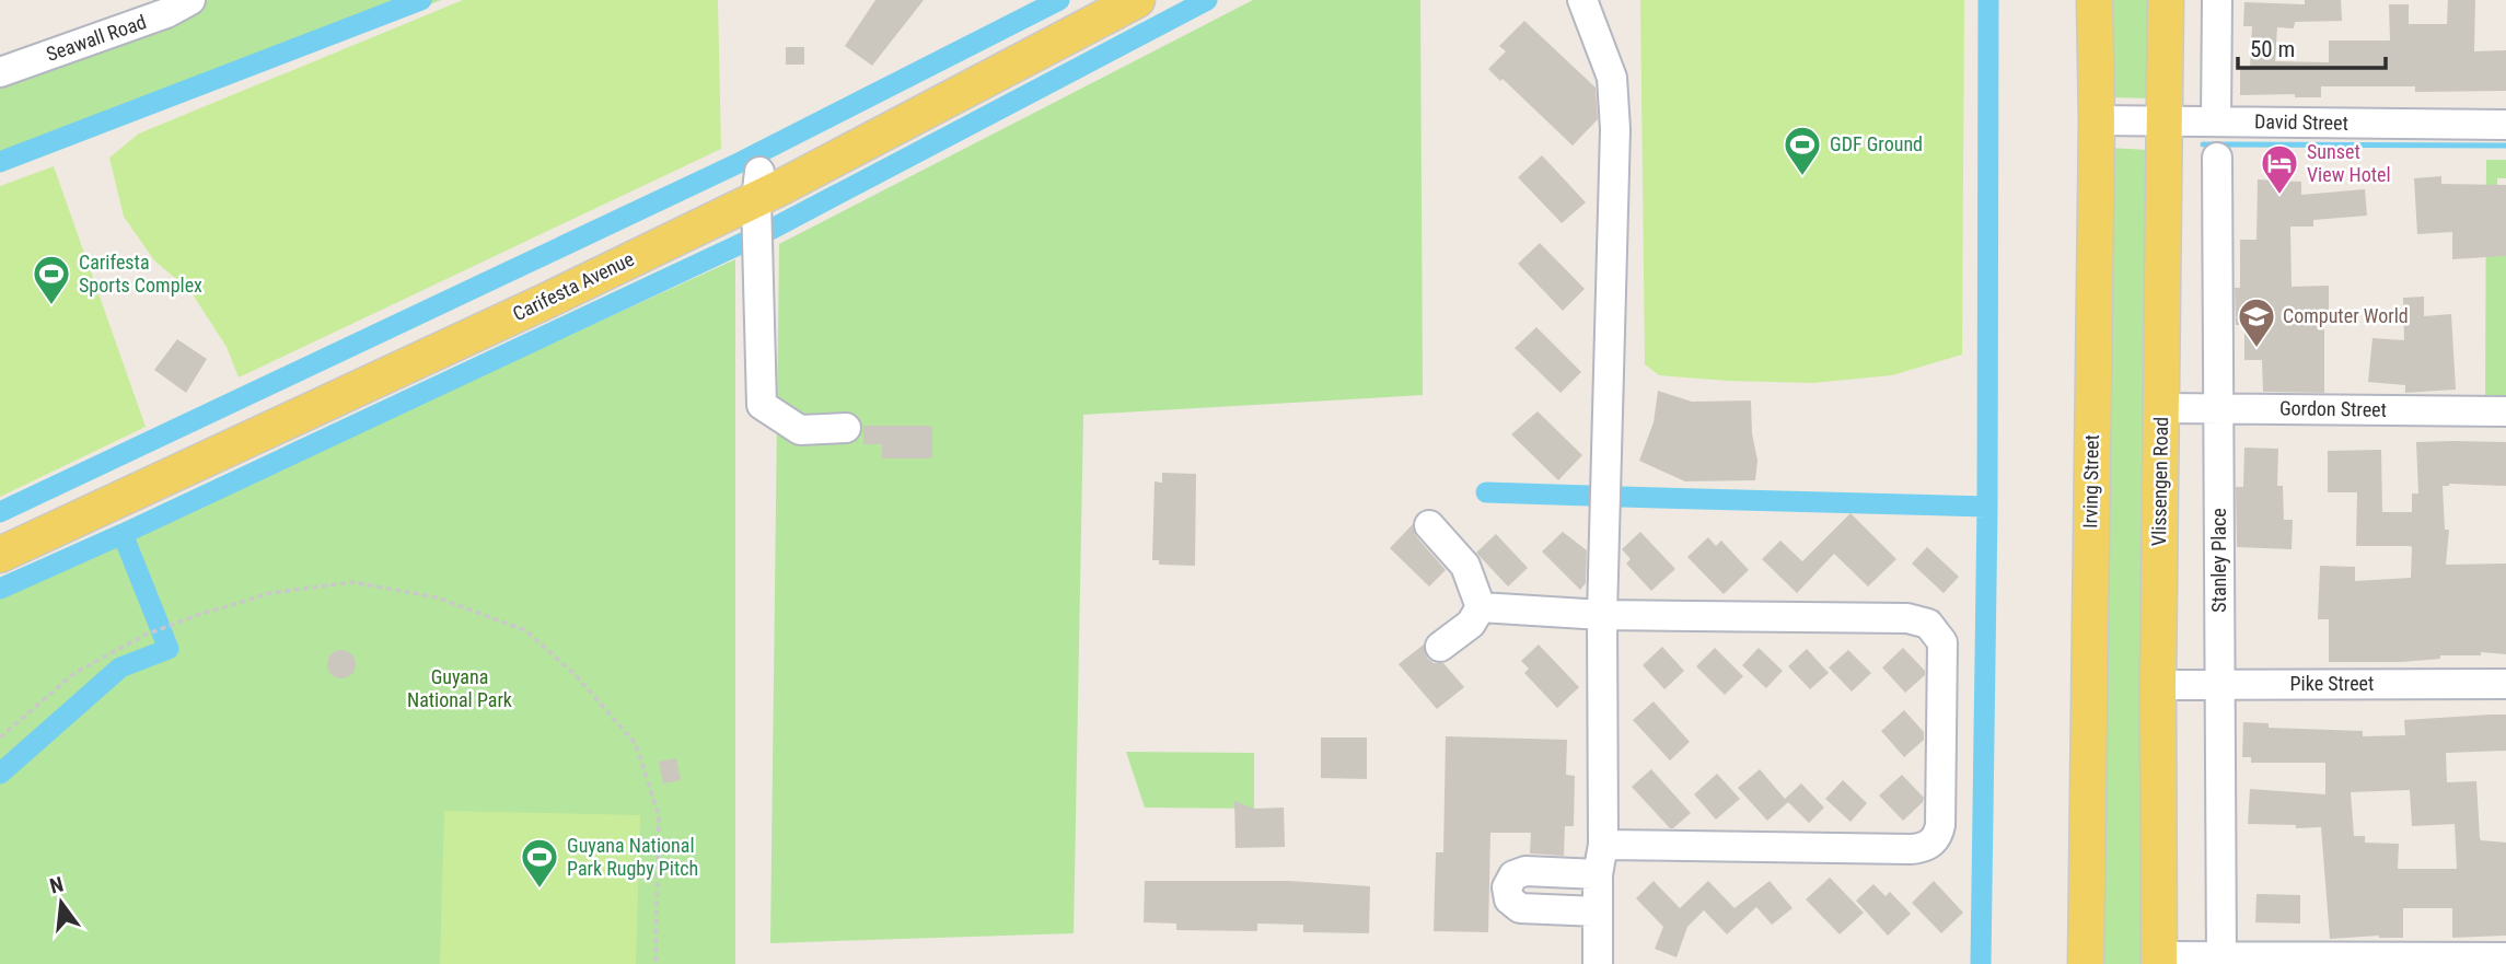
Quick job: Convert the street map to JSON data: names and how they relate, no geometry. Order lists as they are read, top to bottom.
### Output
{
  "streets": {
    "main road": ["Carifesta Avenue", "Irving Street", "Vlissengen Road"],
    "street": [
      "Seawall Road",
      "David Street",
      "Gordon Street",
      "Stanley Place",
      "Pike Street"
    ]
  },
  "crossings": [
    ["David Street", "Irving Street"],
    ["David Street", "Vlissengen Road"],
    ["Gordon Street", "Vlissengen Road"],
    ["Gordon Street", "Stanley Place"],
    ["Vlissengen Road", "Pike Street"],
    ["Stanley Place", "Pike Street"]
  ],
  "parks": ["Guyana National Park"],
  "places": {
    "sports": ["GDF Ground", "Carifesta Sports Complex", "Guyana National Park Rugby Pitch"],
    "hotel": ["Sunset View Hotel"],
    "school or university": ["Computer World"]
  },
  "scale_bar": "50 m",
  "north": "top"
}
